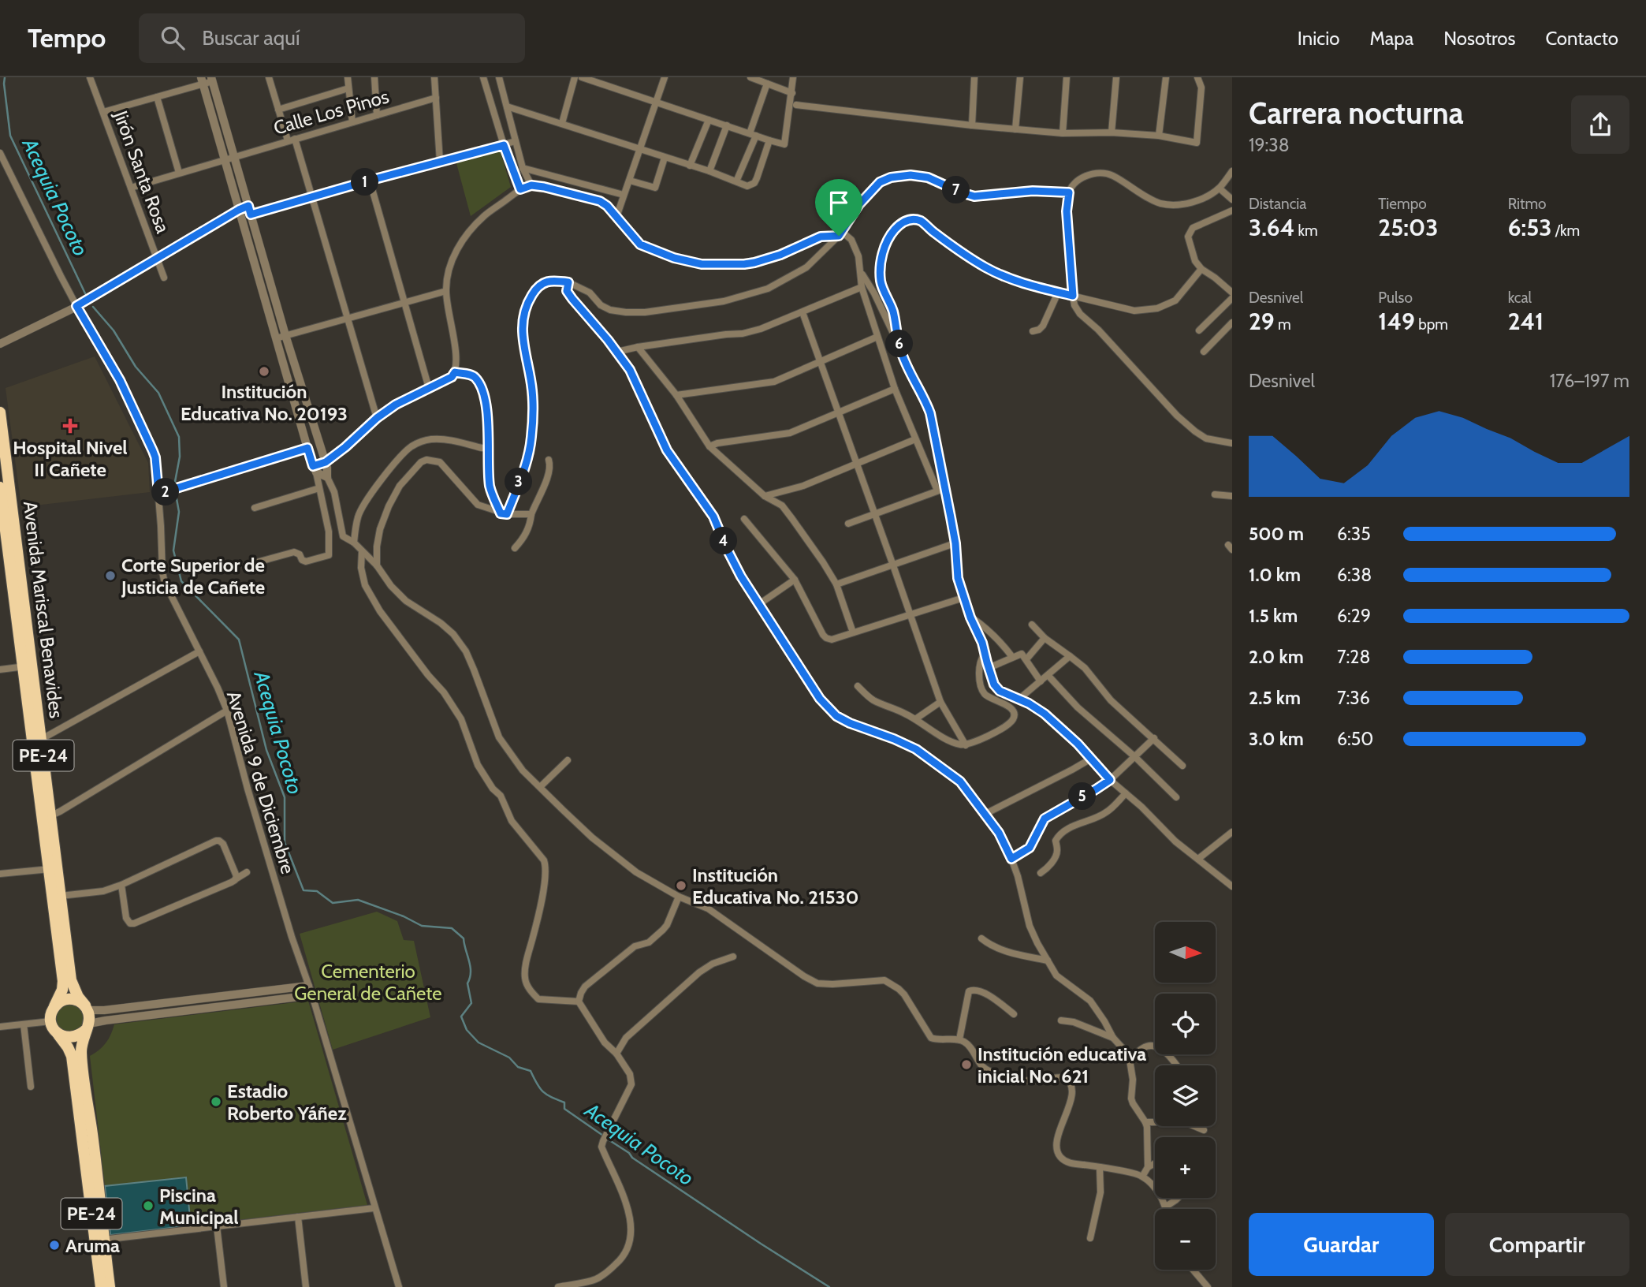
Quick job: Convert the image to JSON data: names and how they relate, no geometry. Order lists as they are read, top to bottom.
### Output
{
  "streets": {
    "highway": ["Avenida Mariscal Benavides", "PE-24"],
    "street": ["Calle Los Pinos", "Jirón Santa Rosa", "Avenida 9 de Diciembre"]
  },
  "crossings": [
    ["Calle Los Pinos", "Jirón Santa Rosa"],
    ["Avenida Mariscal Benavides", "PE-24"]
  ],
  "water": ["Acequia Pocoto"],
  "parks": ["Cementerio General de Cañete"],
  "places": {
    "other": [
      "Institución Educativa No. 20193",
      "Corte Superior de Justicia de Cañete",
      "Institución Educativa No. 21530",
      "Institución educativa inicial No. 621",
      "Estadio Roberto Yáñez",
      "Piscina Municipal",
      "Aruma"
    ],
    "health": ["Hospital Nivel II Cañete"]
  },
  "north": "right",
  "page": {
    "header": "Tempo",
    "search": "Buscar aquí",
    "nav": [
      "Inicio",
      "Mapa",
      "Nosotros",
      "Contacto"
    ],
    "heading": ["Carrera nocturna", "19:38"],
    "pins": [
      "1",
      "7",
      "6",
      "3",
      "2",
      "4",
      "5"
    ],
    "stats": [
      ["Distancia", "3.64 km"],
      ["Tiempo", "25:03"],
      ["Ritmo", "6:53 /km"],
      ["Desnivel", "29 m"],
      ["Pulso", "149 bpm"],
      ["kcal", "241"]
    ],
    "chart": ["Desnivel", "176–197 m"],
    "list": [
      {
        "name": "500 m",
        "note": "6:35"
      },
      {
        "name": "1.0 km",
        "note": "6:38"
      },
      {
        "name": "1.5 km",
        "note": "6:29"
      },
      {
        "name": "2.0 km",
        "note": "7:28"
      },
      {
        "name": "2.5 km",
        "note": "7:36"
      },
      {
        "name": "3.0 km",
        "note": "6:50"
      }
    ],
    "map_buttons": ["+", "−"],
    "buttons": ["Guardar", "Compartir"]
  }
}
